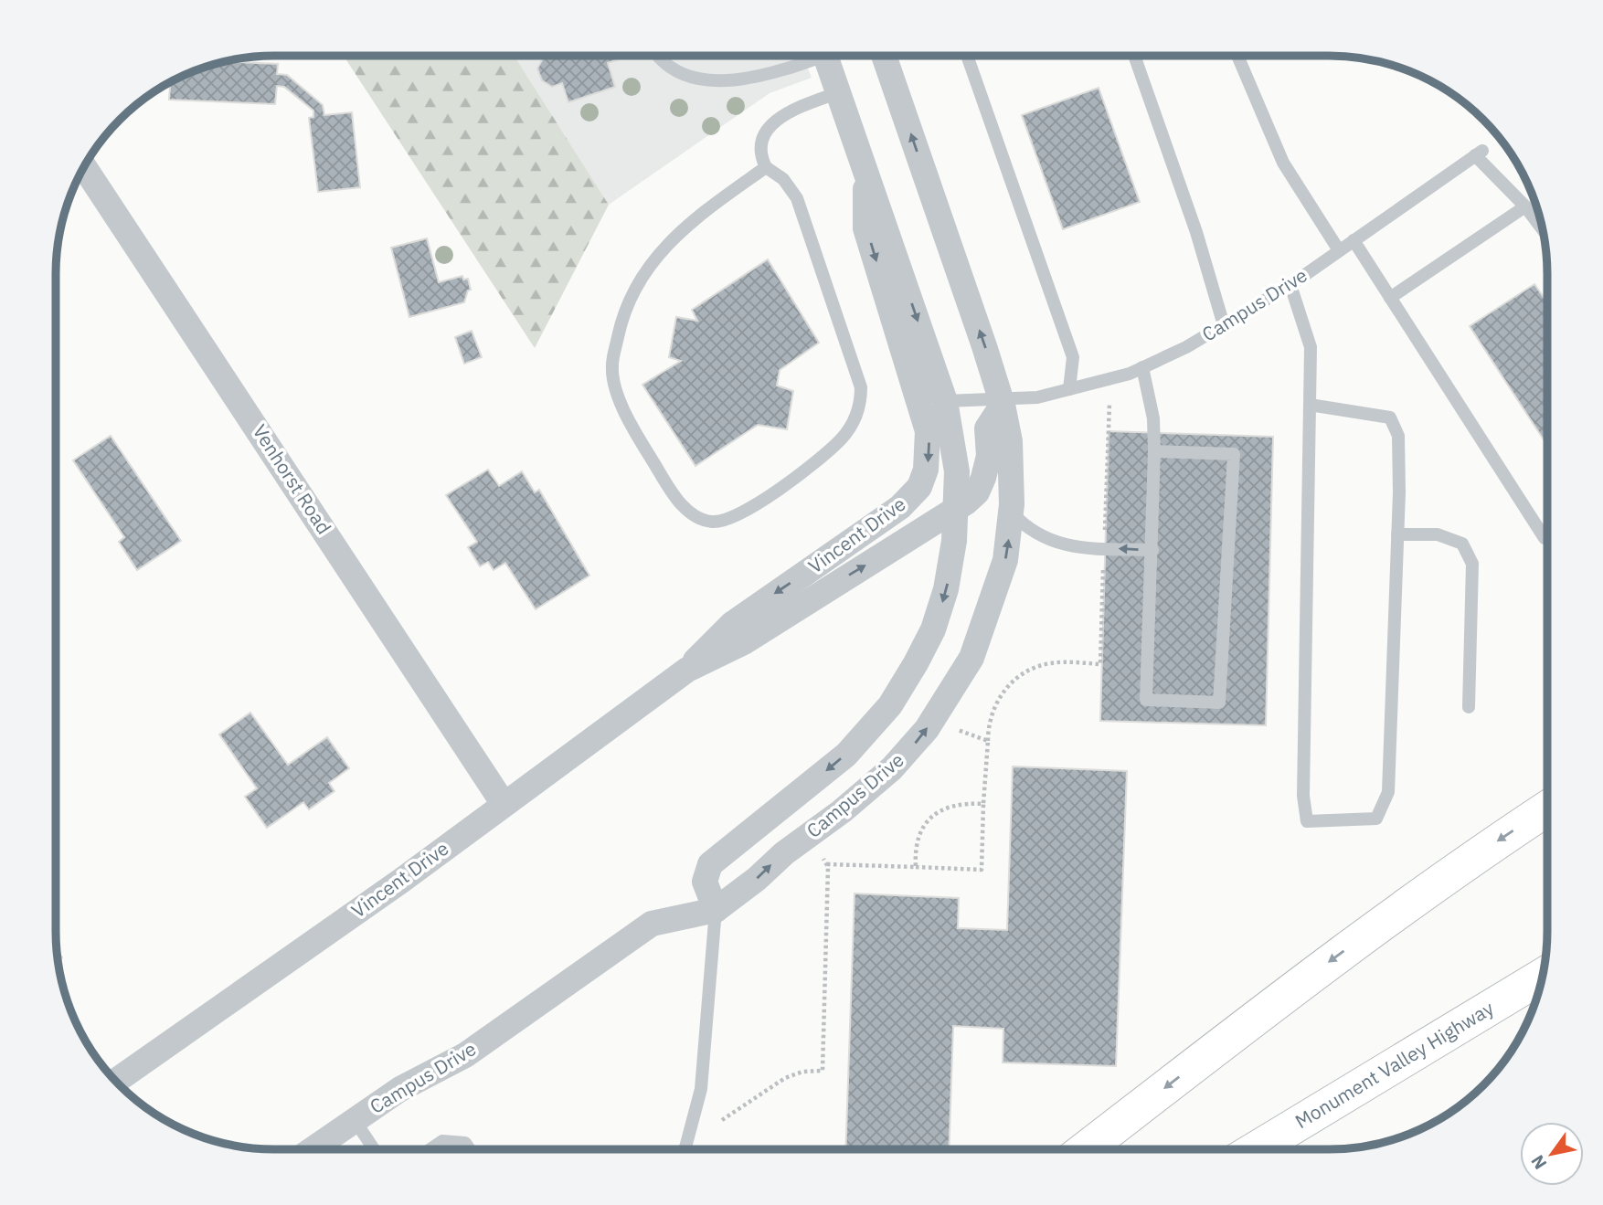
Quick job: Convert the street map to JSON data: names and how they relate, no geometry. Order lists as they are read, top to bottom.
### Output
{
  "streets": {
    "highway": ["Monument Valley Highway"],
    "street": ["Campus Drive", "Venhorst Road", "Vincent Drive"]
  },
  "crossings": [
    ["Campus Drive", "Vincent Drive"],
    ["Venhorst Road", "Vincent Drive"]
  ],
  "north": "bottom left"
}
